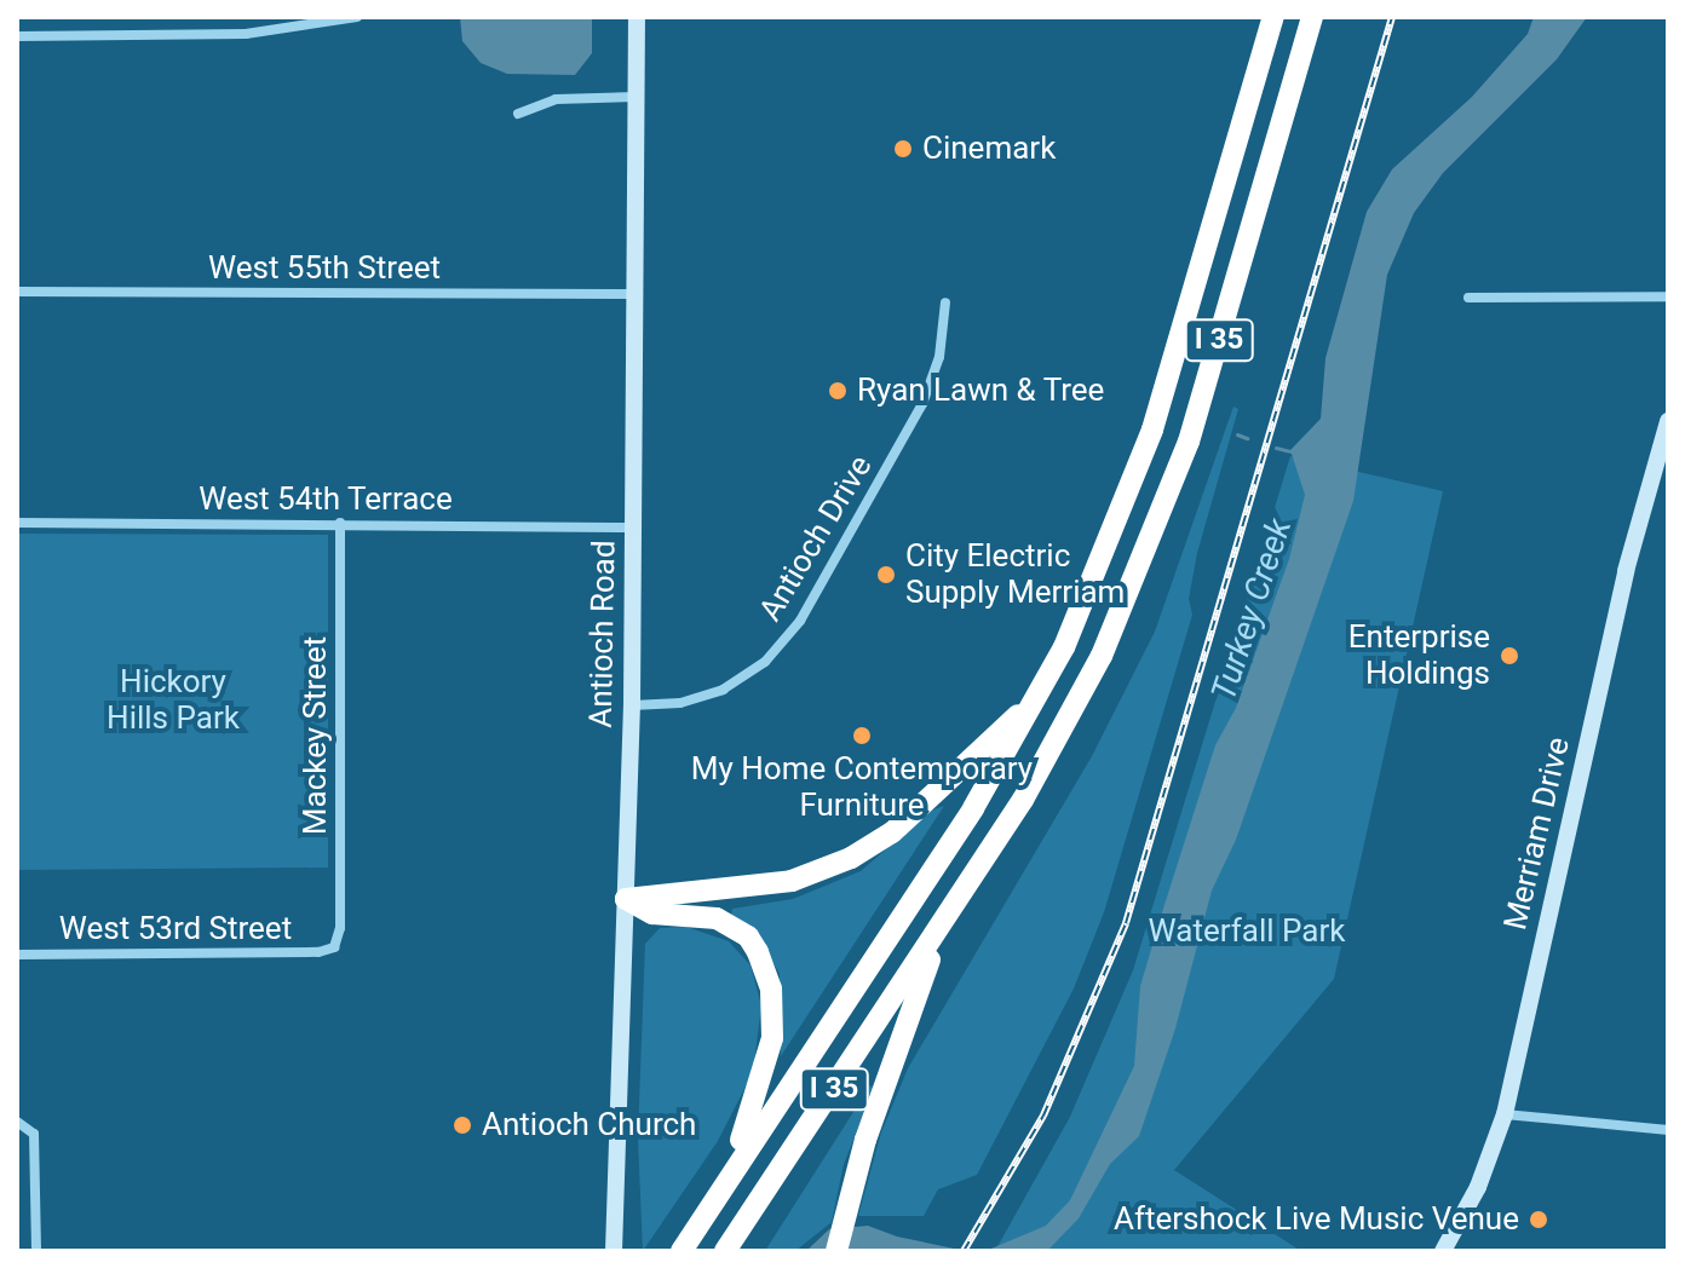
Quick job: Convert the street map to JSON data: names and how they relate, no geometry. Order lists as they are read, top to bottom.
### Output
{
  "streets": {
    "highway": ["I 35"],
    "main road": ["Antioch Road", "Merriam Drive"],
    "street": [
      "West 55th Street",
      "West 54th Terrace",
      "Antioch Drive",
      "Mackey Street",
      "West 53rd Street"
    ]
  },
  "crossings": [
    ["West 55th Street", "Antioch Road"],
    ["West 54th Terrace", "Antioch Road"],
    ["West 54th Terrace", "Mackey Street"],
    ["Antioch Drive", "Antioch Road"],
    ["Mackey Street", "West 53rd Street"]
  ],
  "water": ["Turkey Creek"],
  "parks": ["Hickory Hills Park", "Waterfall Park"],
  "places": [
    "Cinemark",
    "Ryan Lawn & Tree",
    "City Electric Supply Merriam",
    "Enterprise Holdings",
    "My Home Contemporary Furniture",
    "Antioch Church",
    "Aftershock Live Music Venue"
  ]
}
